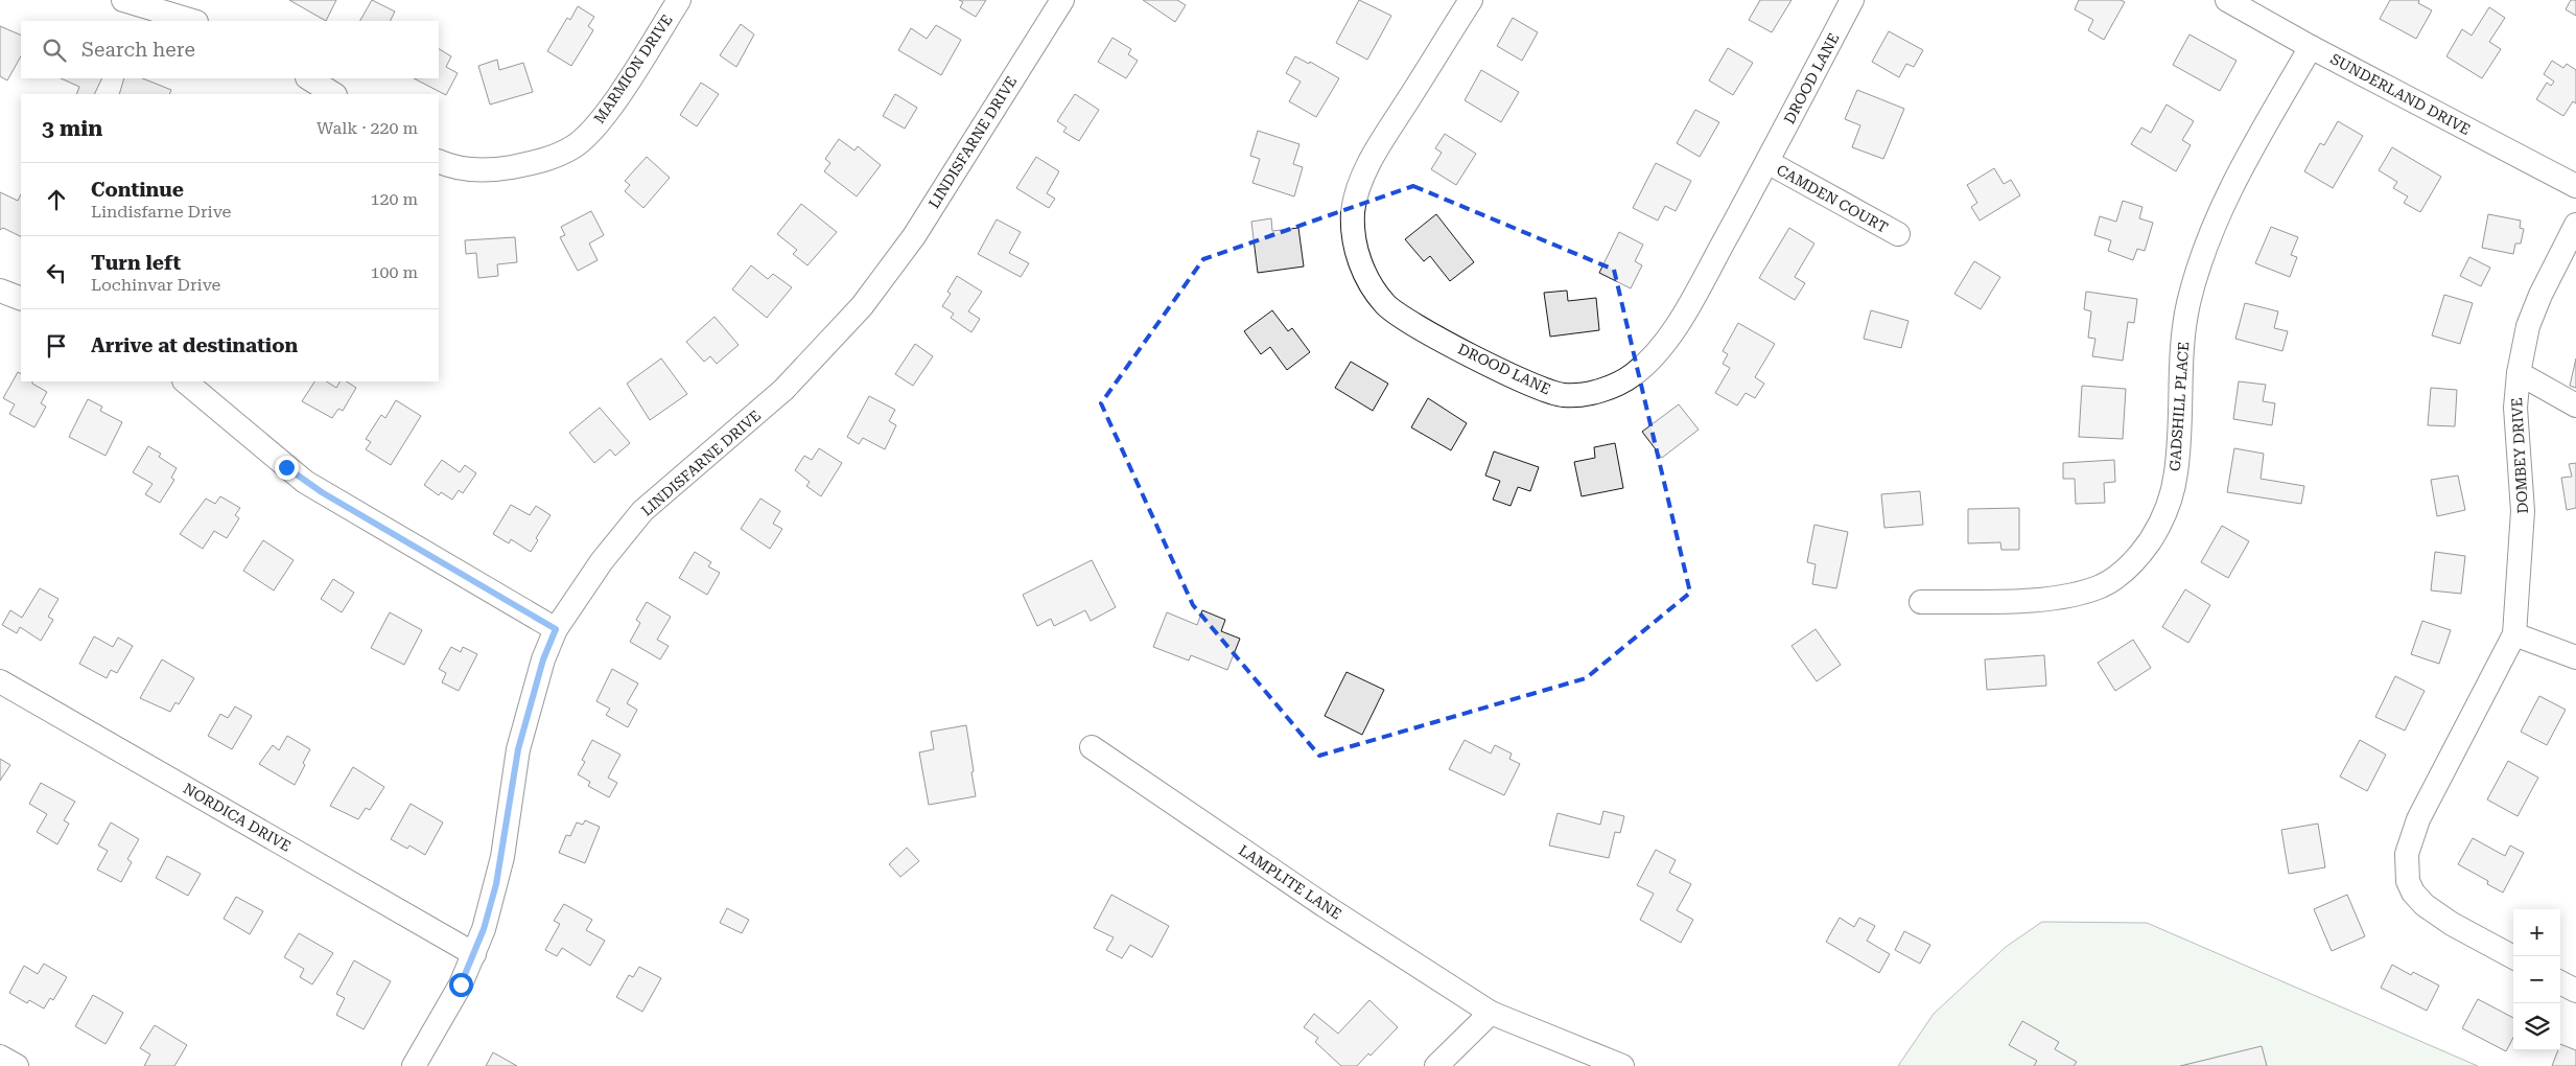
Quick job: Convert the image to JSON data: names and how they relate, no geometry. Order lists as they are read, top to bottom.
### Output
{
  "streets": {
    "street": [
      "MARMION DRIVE",
      "DROOD LANE",
      "SUNDERLAND DRIVE",
      "LINDISFARNE DRIVE",
      "CAMDEN COURT",
      "GADSHILL PLACE",
      "DOMBEY DRIVE",
      "NORDICA DRIVE",
      "LAMPLITE LANE"
    ]
  },
  "crossings": [
    ["DROOD LANE", "CAMDEN COURT"],
    ["SUNDERLAND DRIVE", "GADSHILL PLACE"],
    ["LINDISFARNE DRIVE", "NORDICA DRIVE"]
  ],
  "page": {
    "search": "Search here",
    "heading": ["3 min", "Walk · 220 m"],
    "list": [
      ["Continue", "Lindisfarne Drive", "120 m"],
      ["Turn left", "Lochinvar Drive", "100 m"],
      "Arrive at destination"
    ],
    "map_buttons": ["+", "−"]
  }
}
